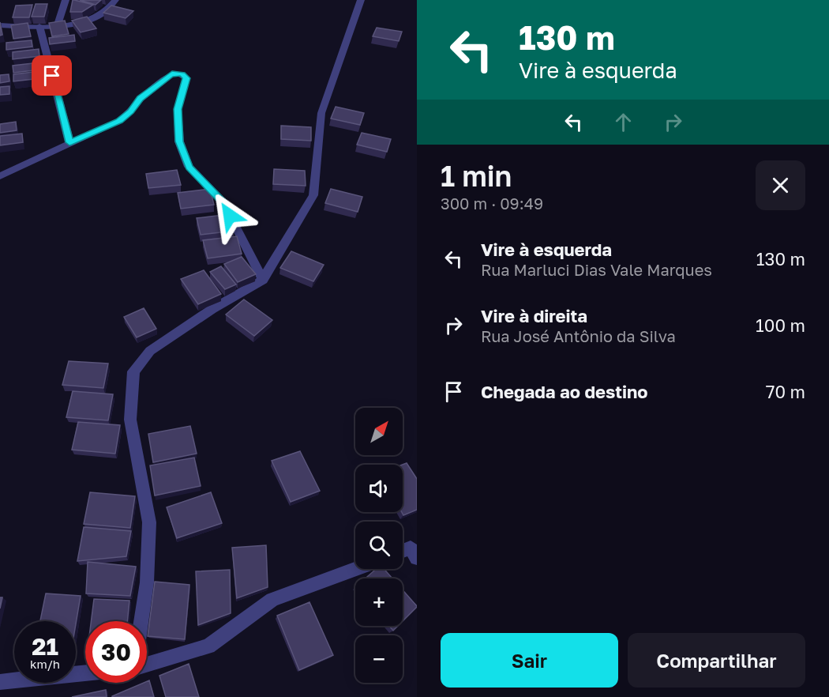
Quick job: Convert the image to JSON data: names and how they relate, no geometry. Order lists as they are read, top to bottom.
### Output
{
  "north": "top right",
  "page": {
    "turn": ["130 m", "Vire à esquerda"],
    "heading": ["1 min", "300 m · 09:49"],
    "list": [
      {
        "name": "Vire à esquerda",
        "note": "Rua Marluci Dias Vale Marques",
        "value": "130 m"
      },
      {
        "name": "Vire à direita",
        "note": "Rua José Antônio da Silva",
        "value": "100 m"
      },
      {
        "name": "Chegada ao destino",
        "value": "70 m"
      }
    ],
    "map_buttons": ["+", "−"],
    "speed": "21 km/h",
    "limit": "30",
    "buttons": ["Sair", "Compartilhar"]
  }
}
